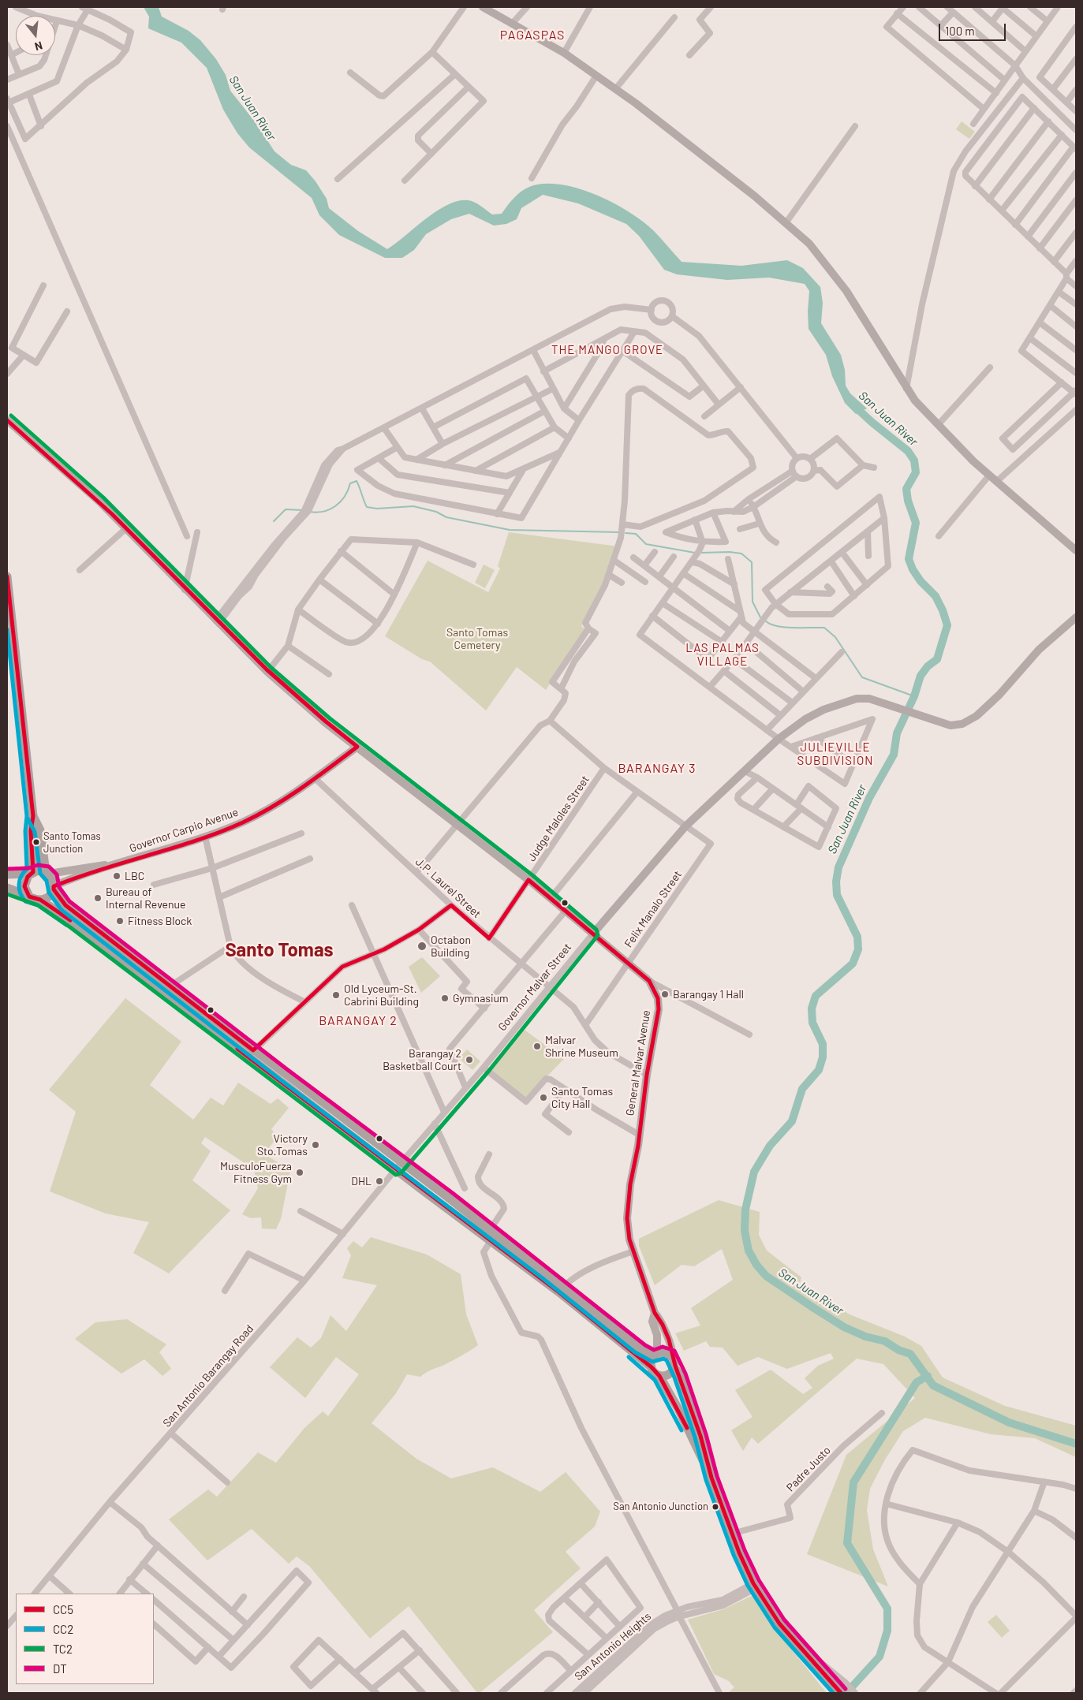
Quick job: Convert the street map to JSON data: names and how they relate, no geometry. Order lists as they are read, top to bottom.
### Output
{
  "streets": {
    "main road": ["Governor Carpio Avenue", "Governor Malvar Street", "General Malvar Avenue"],
    "street": [
      "Judge Maloles Street",
      "J.P. Laurel Street",
      "Felix Manalo Street",
      "San Antonio Barangay Road",
      "Padre Justo",
      "San Antonio Heights"
    ]
  },
  "crossings": [
    ["Judge Maloles Street", "J.P. Laurel Street"],
    ["Judge Maloles Street", "General Malvar Avenue"],
    ["Governor Carpio Avenue", "J.P. Laurel Street"],
    ["Governor Carpio Avenue", "General Malvar Avenue"],
    ["J.P. Laurel Street", "Felix Manalo Street"],
    ["J.P. Laurel Street", "Governor Malvar Street"],
    ["J.P. Laurel Street", "General Malvar Avenue"],
    ["Felix Manalo Street", "Governor Malvar Street"],
    ["Felix Manalo Street", "General Malvar Avenue"],
    ["Governor Malvar Street", "General Malvar Avenue"],
    ["Governor Malvar Street", "San Antonio Barangay Road"]
  ],
  "districts": [
    "PAGASPAS",
    "THE MANGO GROVE",
    "LAS PALMAS VILLAGE",
    "JULIEVILLE SUBDIVISION",
    "BARANGAY 3",
    "Santo Tomas",
    "BARANGAY 2"
  ],
  "water": ["San Juan River"],
  "parks": ["Santo Tomas Cemetery"],
  "places": [
    "Santo Tomas Junction",
    "LBC",
    "Bureau of Internal Revenue",
    "Fitness Block",
    "Octabon Building",
    "Barangay 1 Hall",
    "Old Lyceum-St. Cabrini Building",
    "Gymnasium",
    "Malvar Shrine Museum",
    "Barangay 2 Basketball Court",
    "Santo Tomas City Hall",
    "Victory Sto.Tomas",
    "MusculoFuerza Fitness Gym",
    "DHL",
    "San Antonio Junction"
  ],
  "lines": [
    "transit line TC2",
    "transit line CC5",
    "transit line CC2",
    "transit line DT"
  ],
  "legend": [
    "CC5",
    "CC2",
    "TC2",
    "DT"
  ],
  "scale_bar": "100 m",
  "north": "bottom"
}
